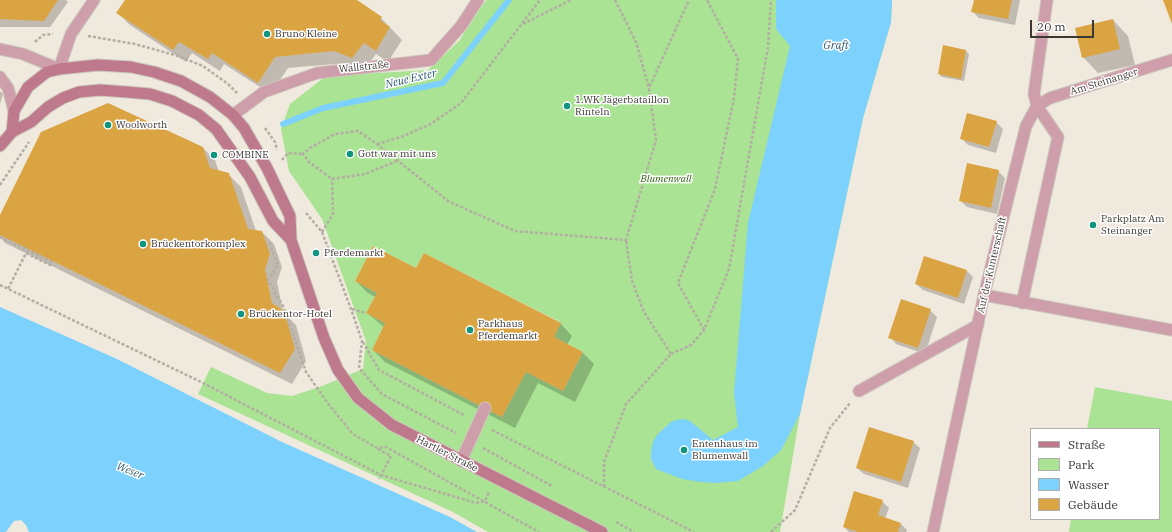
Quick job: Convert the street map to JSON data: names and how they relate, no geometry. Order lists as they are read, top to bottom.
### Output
{
  "streets": {
    "main road": ["Hartler Straße"],
    "street": ["Wallstraße", "Am Steinanger", "Auf der Kunterschaft"]
  },
  "crossings": [
    ["Am Steinanger", "Auf der Kunterschaft"]
  ],
  "water": ["Graft", "Neue Exter", "Weser"],
  "parks": ["Blumenwall"],
  "places": [
    "Bruno Kleine",
    "1.WK Jägerbataillon Rinteln",
    "Woolworth",
    "Gott war mit uns",
    "COMBINE",
    "Parkplatz Am Steinanger",
    "Brückentorkomplex",
    "Pferdemarkt",
    "Brückentor-Hotel",
    "Parkhaus Pferdemarkt",
    "Entenhaus im Blumenwall"
  ],
  "legend": [
    "Straße",
    "Park",
    "Wasser",
    "Gebäude"
  ],
  "scale_bar": "20 m"
}
